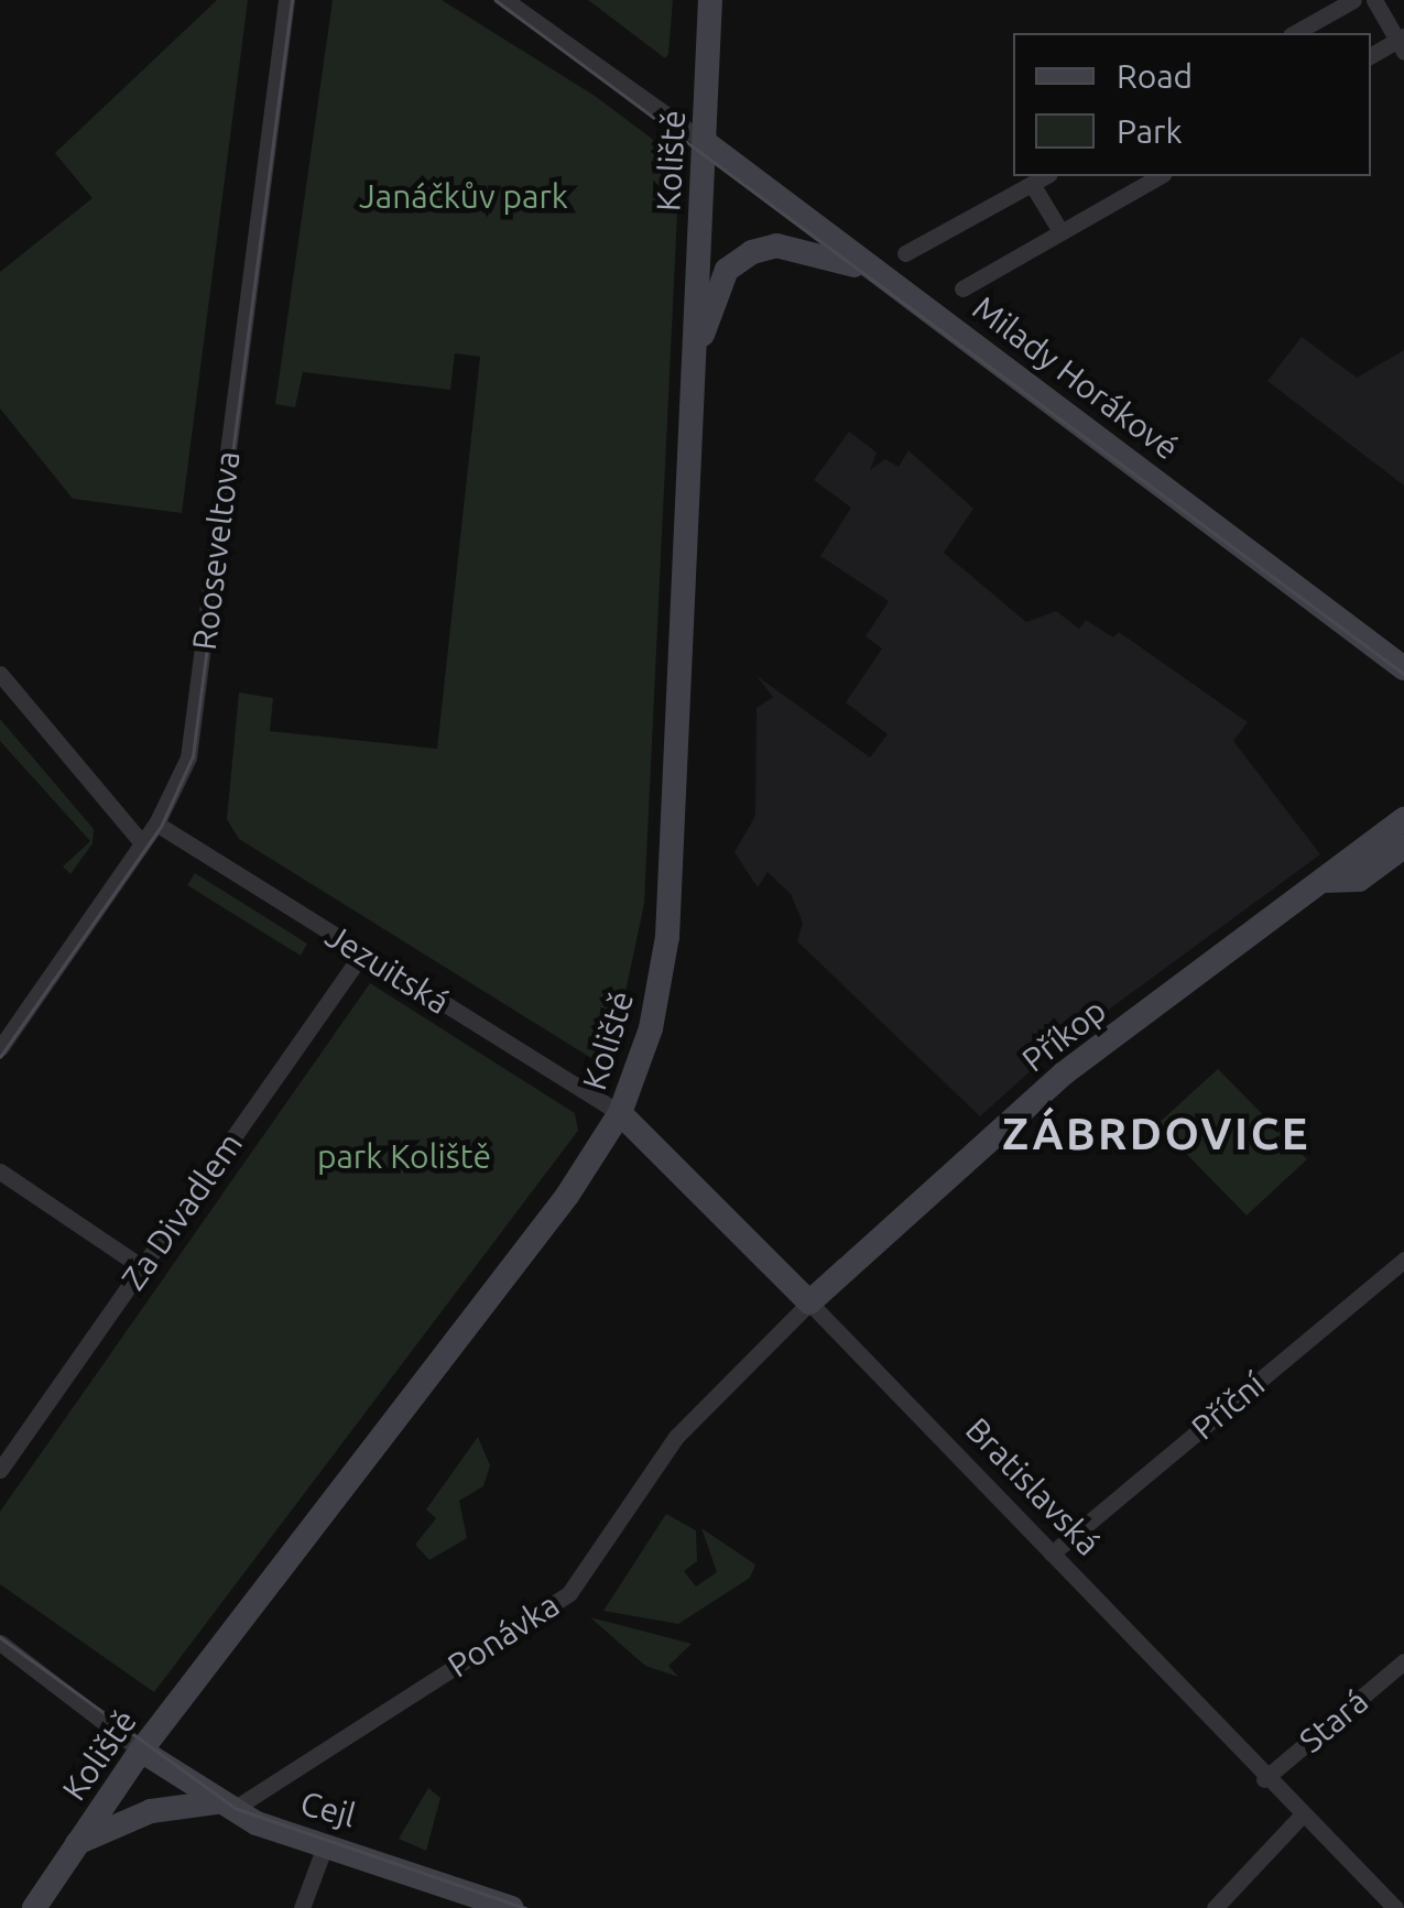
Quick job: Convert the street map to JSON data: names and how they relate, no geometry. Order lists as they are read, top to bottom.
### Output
{
  "streets": {
    "street": [
      "Koliště",
      "Milady Horákové",
      "Rooseveltova",
      "Jezuitská",
      "Příkop",
      "Za Divadlem",
      "Příční",
      "Bratislavská",
      "Ponávka",
      "Stará",
      "Cejl"
    ]
  },
  "crossings": [
    ["Koliště", "Milady Horákové"],
    ["Koliště", "Jezuitská"],
    ["Koliště", "Bratislavská"],
    ["Koliště", "Cejl"],
    ["Rooseveltova", "Jezuitská"],
    ["Jezuitská", "Za Divadlem"],
    ["Jezuitská", "Bratislavská"],
    ["Příkop", "Bratislavská"],
    ["Příkop", "Ponávka"],
    ["Příční", "Bratislavská"],
    ["Bratislavská", "Ponávka"],
    ["Bratislavská", "Stará"],
    ["Ponávka", "Cejl"]
  ],
  "districts": ["ZÁBRDOVICE"],
  "parks": ["Janáčkův park", "park Koliště"],
  "legend": ["Road", "Park"]
}
